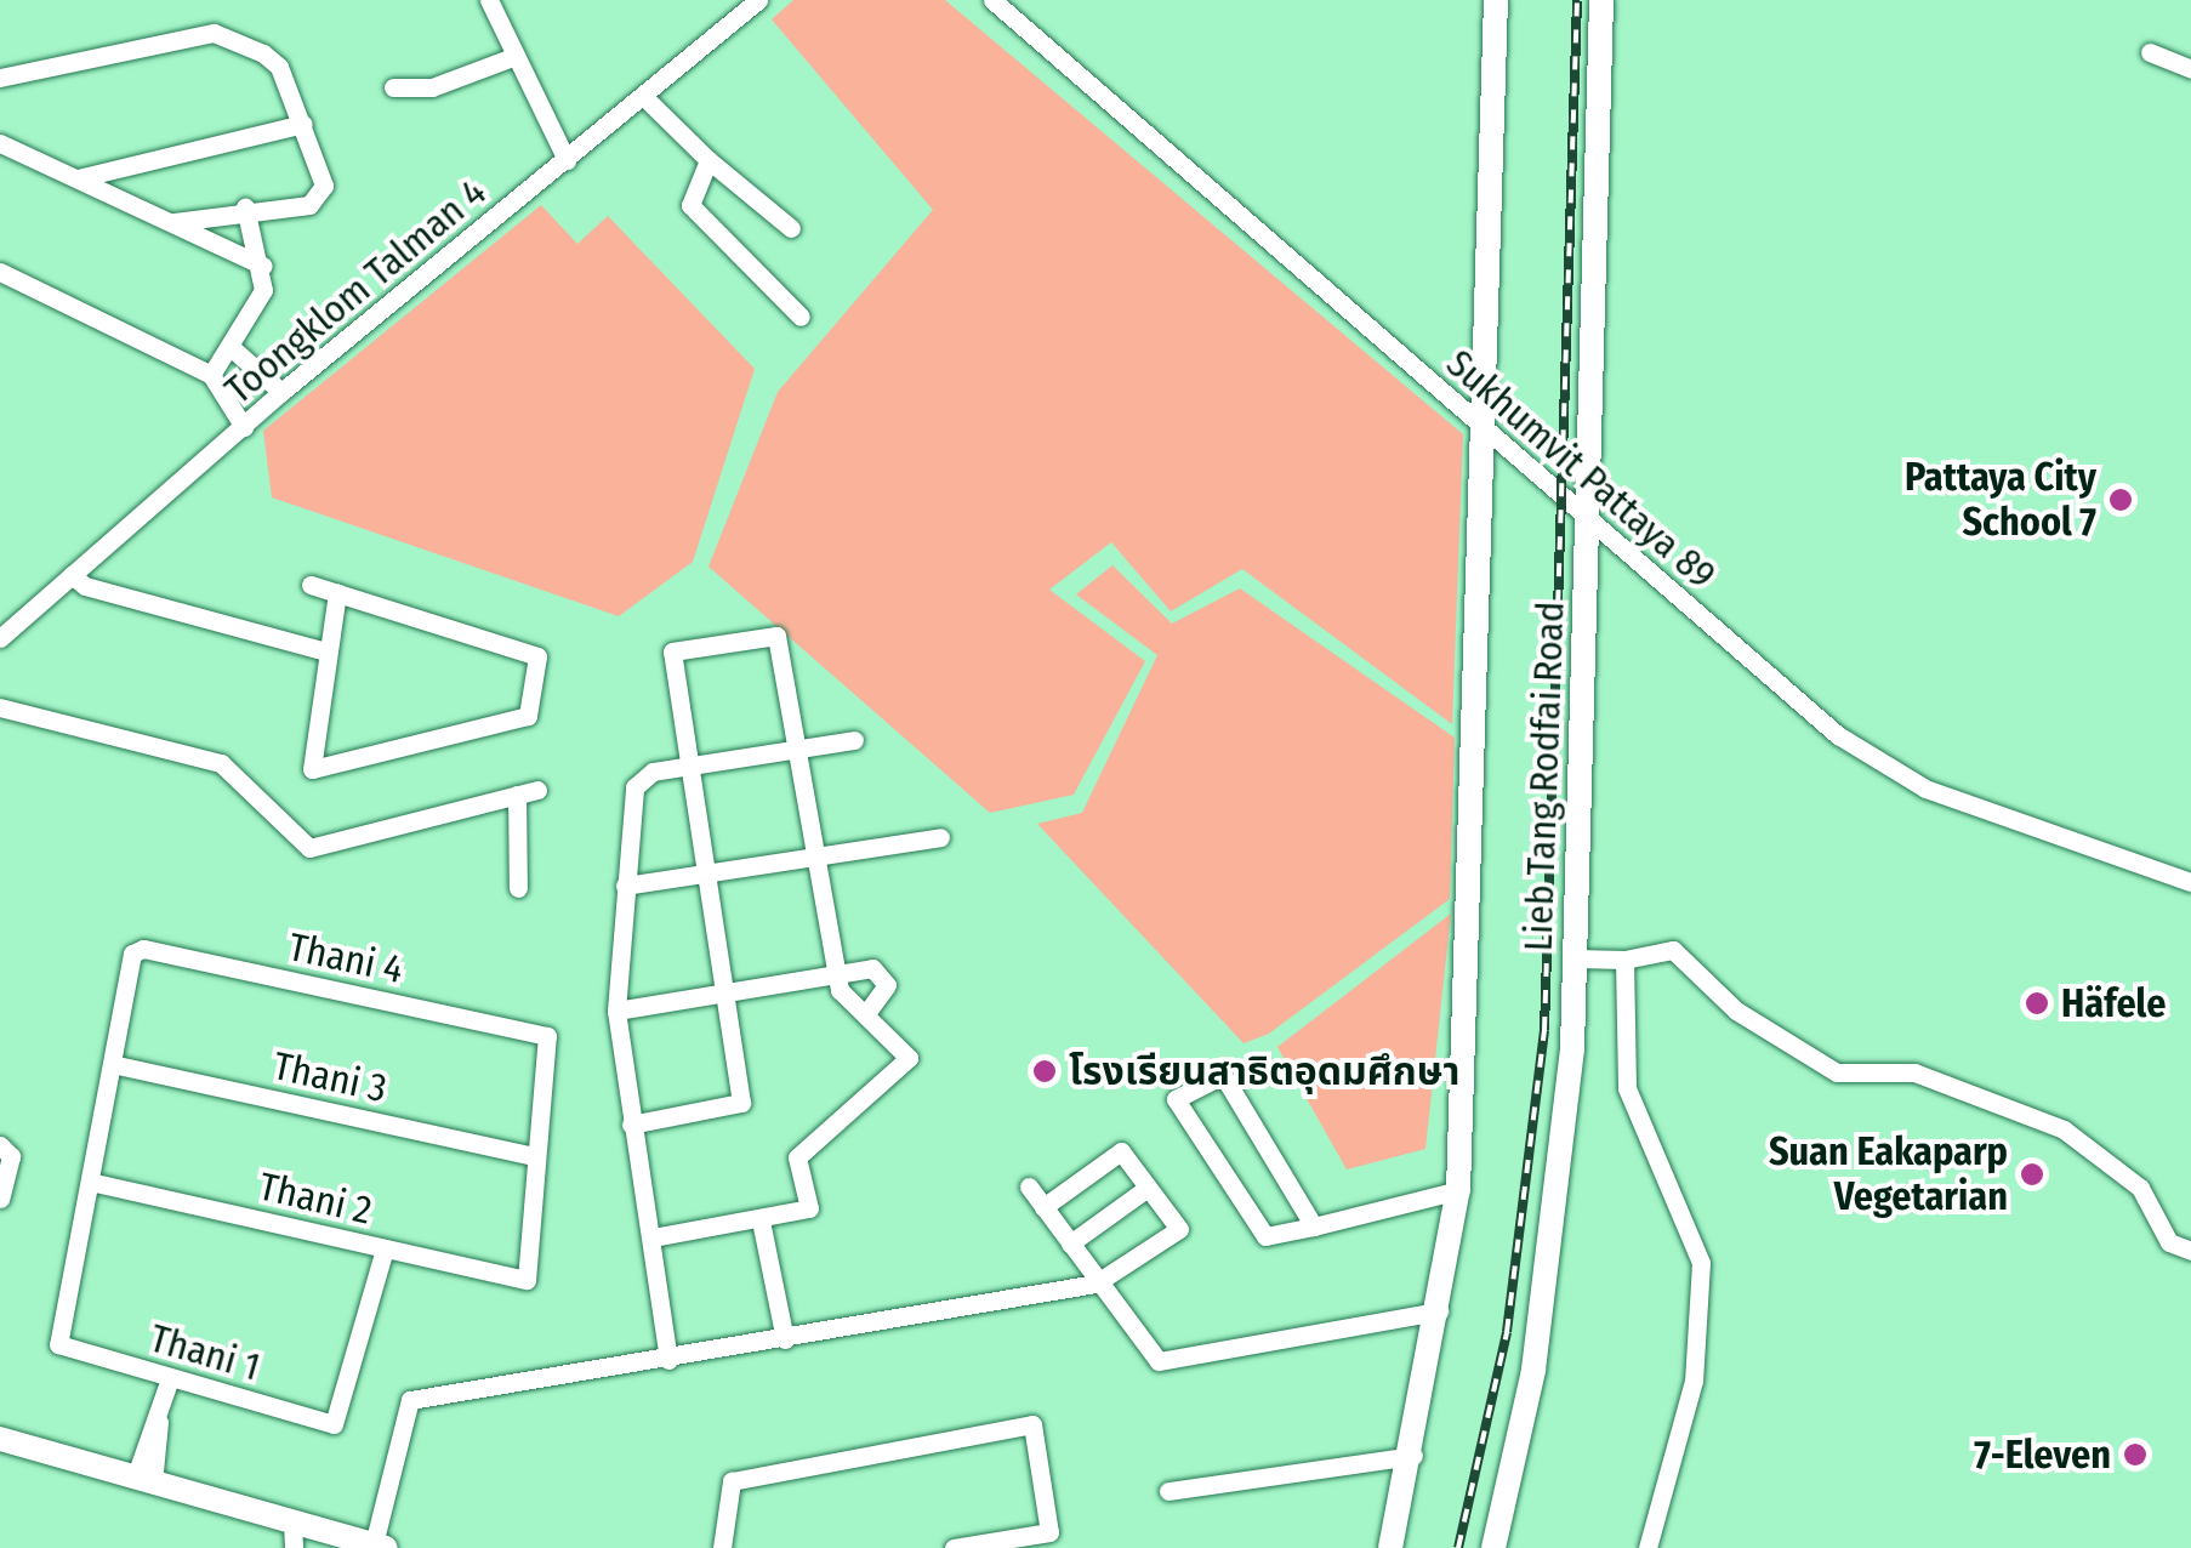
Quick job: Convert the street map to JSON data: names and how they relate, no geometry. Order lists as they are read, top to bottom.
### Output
{
  "streets": {
    "street": [
      "Toongklom Talman 4",
      "Sukhumvit Pattaya 89",
      "Lieb Tang Rodfai Road",
      "Thani 4",
      "Thani 3",
      "Thani 2",
      "Thani 1"
    ]
  },
  "crossings": [
    ["Sukhumvit Pattaya 89", "Lieb Tang Rodfai Road"],
    ["Thani 4", "Thani 3"],
    ["Thani 4", "Thani 2"],
    ["Thani 3", "Thani 2"],
    ["Thani 2", "Thani 1"]
  ],
  "places": [
    "Pattaya City School 7",
    "Häfele",
    "โรงเรียนสาธิตอุดมศึกษา",
    "Suan Eakaparp Vegetarian",
    "7-Eleven"
  ]
}
